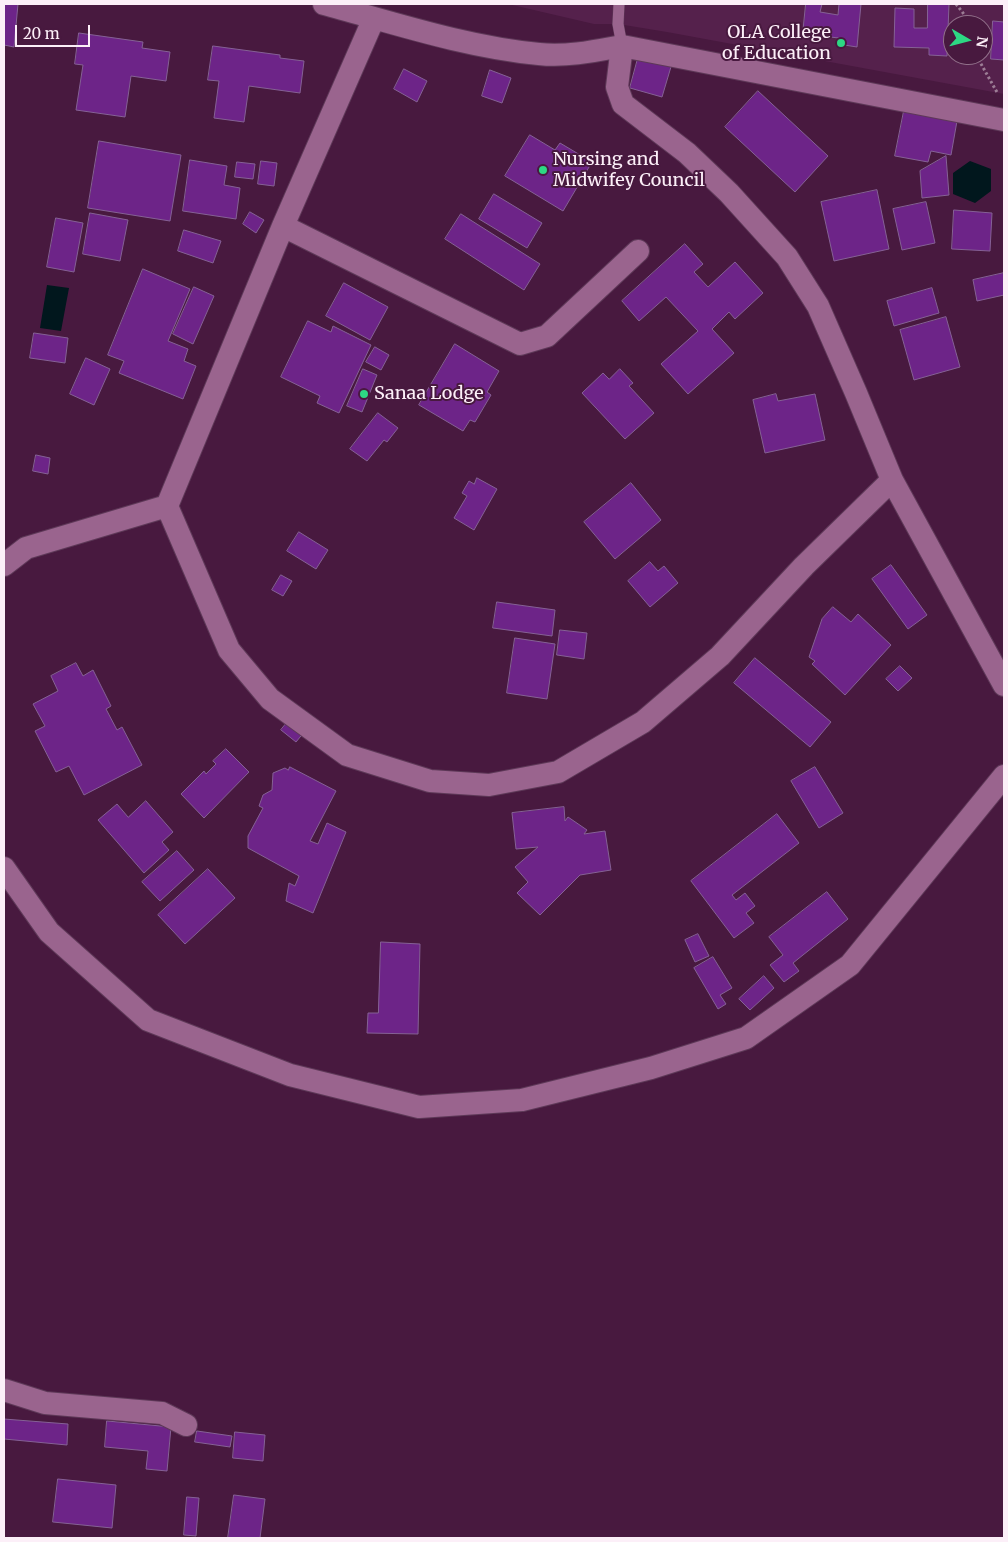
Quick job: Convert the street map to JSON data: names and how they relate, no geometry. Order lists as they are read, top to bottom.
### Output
{
  "places": ["OLA College of Education", "Nursing and Midwifey Council", "Sanaa Lodge"],
  "scale_bar": "20 m",
  "north": "right"
}
